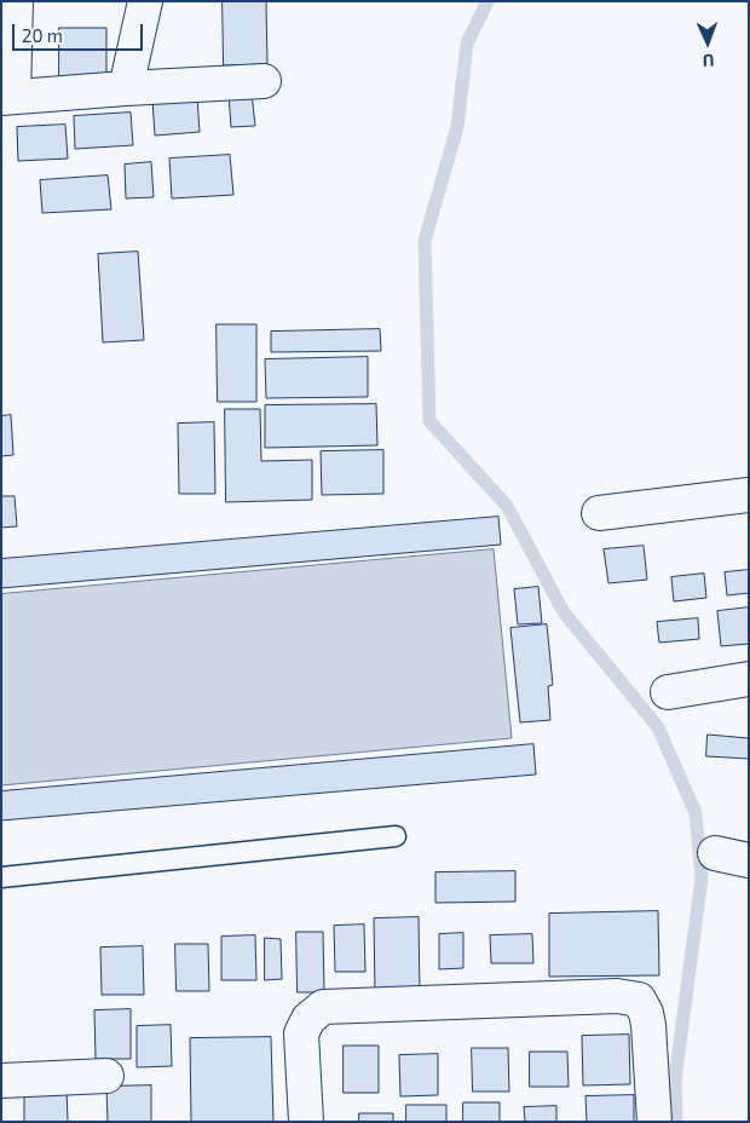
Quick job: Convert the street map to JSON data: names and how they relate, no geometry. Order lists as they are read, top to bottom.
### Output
{
  "scale_bar": "20 m",
  "north": "bottom"
}
